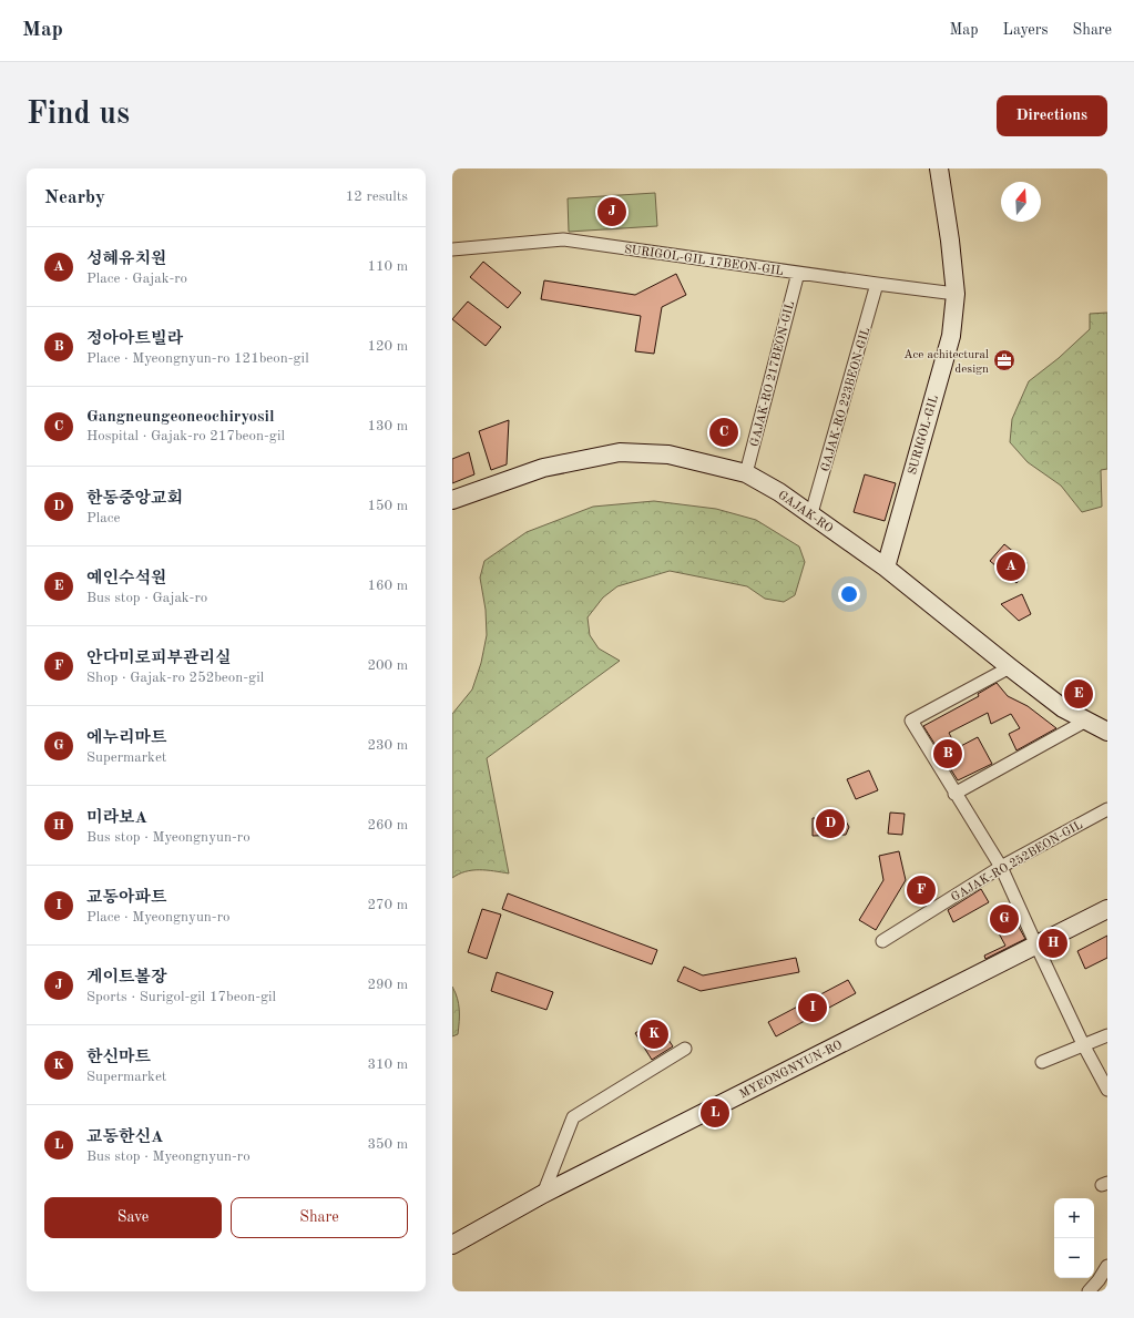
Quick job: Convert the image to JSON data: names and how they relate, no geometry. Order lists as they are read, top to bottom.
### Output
{
  "streets": {
    "street": [
      "SURIGOL-GIL 17BEON-GIL",
      "GAJAK-RO 217BEON-GIL",
      "GAJAK-RO 223BEON-GIL",
      "SURIGOL-GIL",
      "GAJAK-RO",
      "GAJAK-RO 252BEON-GIL",
      "MYEONGNYUN-RO"
    ]
  },
  "crossings": [
    ["SURIGOL-GIL 17BEON-GIL", "GAJAK-RO 217BEON-GIL"],
    ["SURIGOL-GIL 17BEON-GIL", "GAJAK-RO 223BEON-GIL"],
    ["SURIGOL-GIL 17BEON-GIL", "SURIGOL-GIL"],
    ["GAJAK-RO 217BEON-GIL", "GAJAK-RO"],
    ["GAJAK-RO 223BEON-GIL", "GAJAK-RO"],
    ["SURIGOL-GIL", "GAJAK-RO"]
  ],
  "places": {
    "office": ["Ace achitectural design"]
  },
  "north": "top",
  "page": {
    "header": "Map",
    "nav": ["Map", "Layers", "Share"],
    "buttons": [
      "Directions",
      ["Save", "Share"]
    ],
    "title": "Find us",
    "heading": ["Nearby", "12 results"],
    "pins": [
      "J",
      "C",
      "A",
      "E",
      "B",
      "D",
      "F",
      "G",
      "H",
      "I",
      "K",
      "L"
    ],
    "list": [
      {
        "mark": "A",
        "name": "성혜유치원",
        "note": "Place · Gajak-ro",
        "value": "110 m"
      },
      {
        "mark": "B",
        "name": "정아아트빌라",
        "note": "Place · Myeongnyun-ro 121beon-gil",
        "value": "120 m"
      },
      {
        "mark": "C",
        "name": "Gangneungeoneochiryosil",
        "note": "Hospital · Gajak-ro 217beon-gil",
        "value": "130 m"
      },
      {
        "mark": "D",
        "name": "한동중앙교회",
        "note": "Place",
        "value": "150 m"
      },
      {
        "mark": "E",
        "name": "예인수석원",
        "note": "Bus stop · Gajak-ro",
        "value": "160 m"
      },
      {
        "mark": "F",
        "name": "안다미로피부관리실",
        "note": "Shop · Gajak-ro 252beon-gil",
        "value": "200 m"
      },
      {
        "mark": "G",
        "name": "에누리마트",
        "note": "Supermarket",
        "value": "230 m"
      },
      {
        "mark": "H",
        "name": "미라보A",
        "note": "Bus stop · Myeongnyun-ro",
        "value": "260 m"
      },
      {
        "mark": "I",
        "name": "교동아파트",
        "note": "Place · Myeongnyun-ro",
        "value": "270 m"
      },
      {
        "mark": "J",
        "name": "게이트볼장",
        "note": "Sports · Surigol-gil 17beon-gil",
        "value": "290 m"
      },
      {
        "mark": "K",
        "name": "한신마트",
        "note": "Supermarket",
        "value": "310 m"
      },
      {
        "mark": "L",
        "name": "교동한신A",
        "note": "Bus stop · Myeongnyun-ro",
        "value": "350 m"
      }
    ],
    "map_buttons": ["+", "−"]
  }
}
